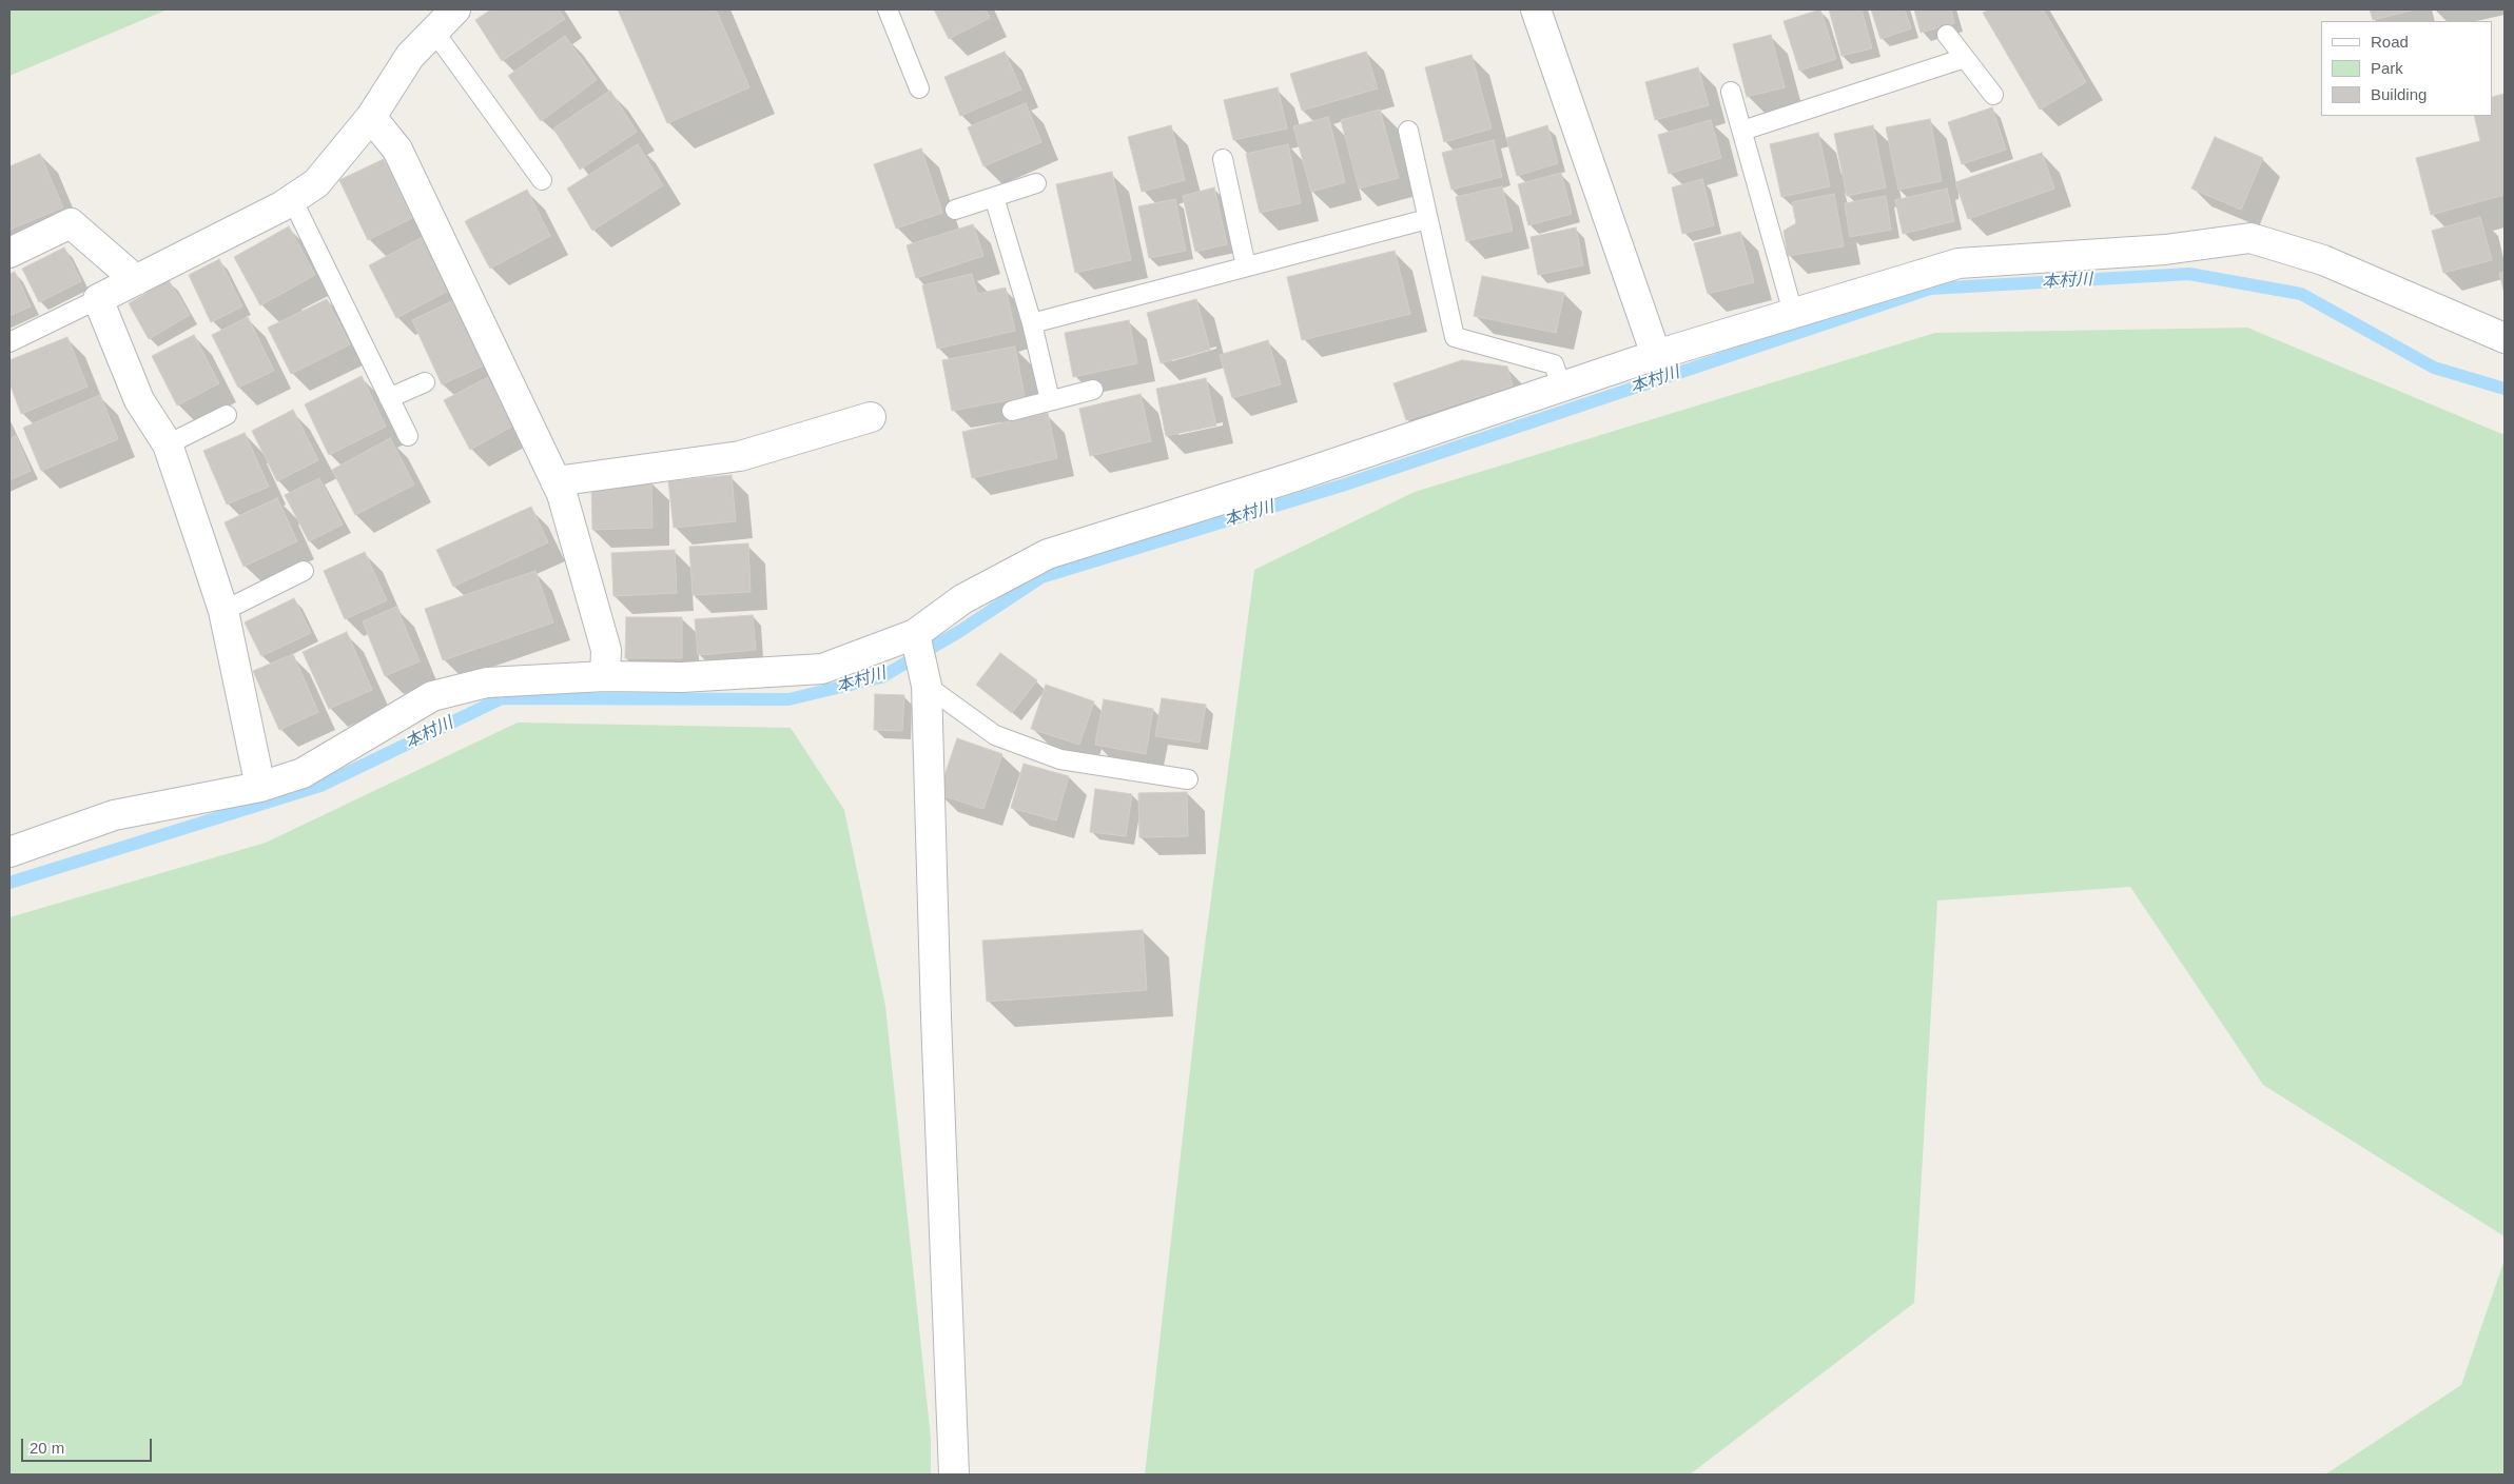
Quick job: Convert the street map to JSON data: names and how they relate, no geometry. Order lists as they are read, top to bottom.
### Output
{
  "water": ["本村川"],
  "legend": ["Road", "Park", "Building"],
  "scale_bar": "20 m"
}
